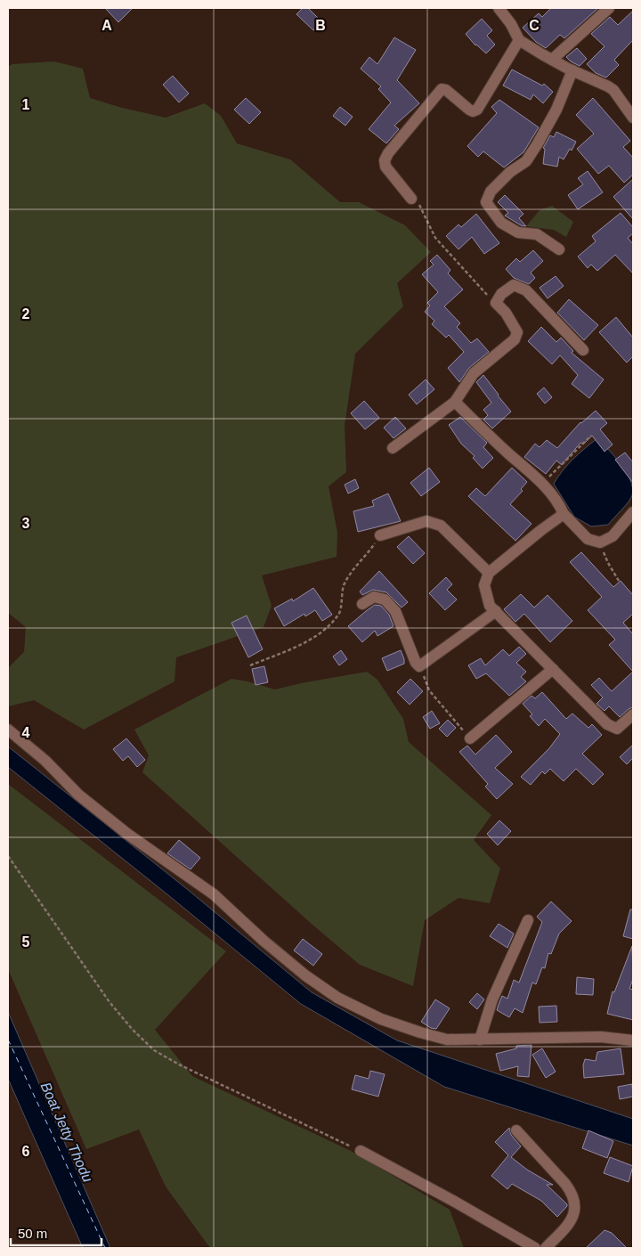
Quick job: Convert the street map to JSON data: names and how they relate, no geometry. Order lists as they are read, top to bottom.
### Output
{
  "water": ["Boat Jetty Thodu"],
  "scale_bar": "50 m",
  "grid": {
    "columns": ["A", "B", "C"],
    "rows": [
      "1",
      "2",
      "3",
      "4",
      "5",
      "6"
    ]
  }
}
